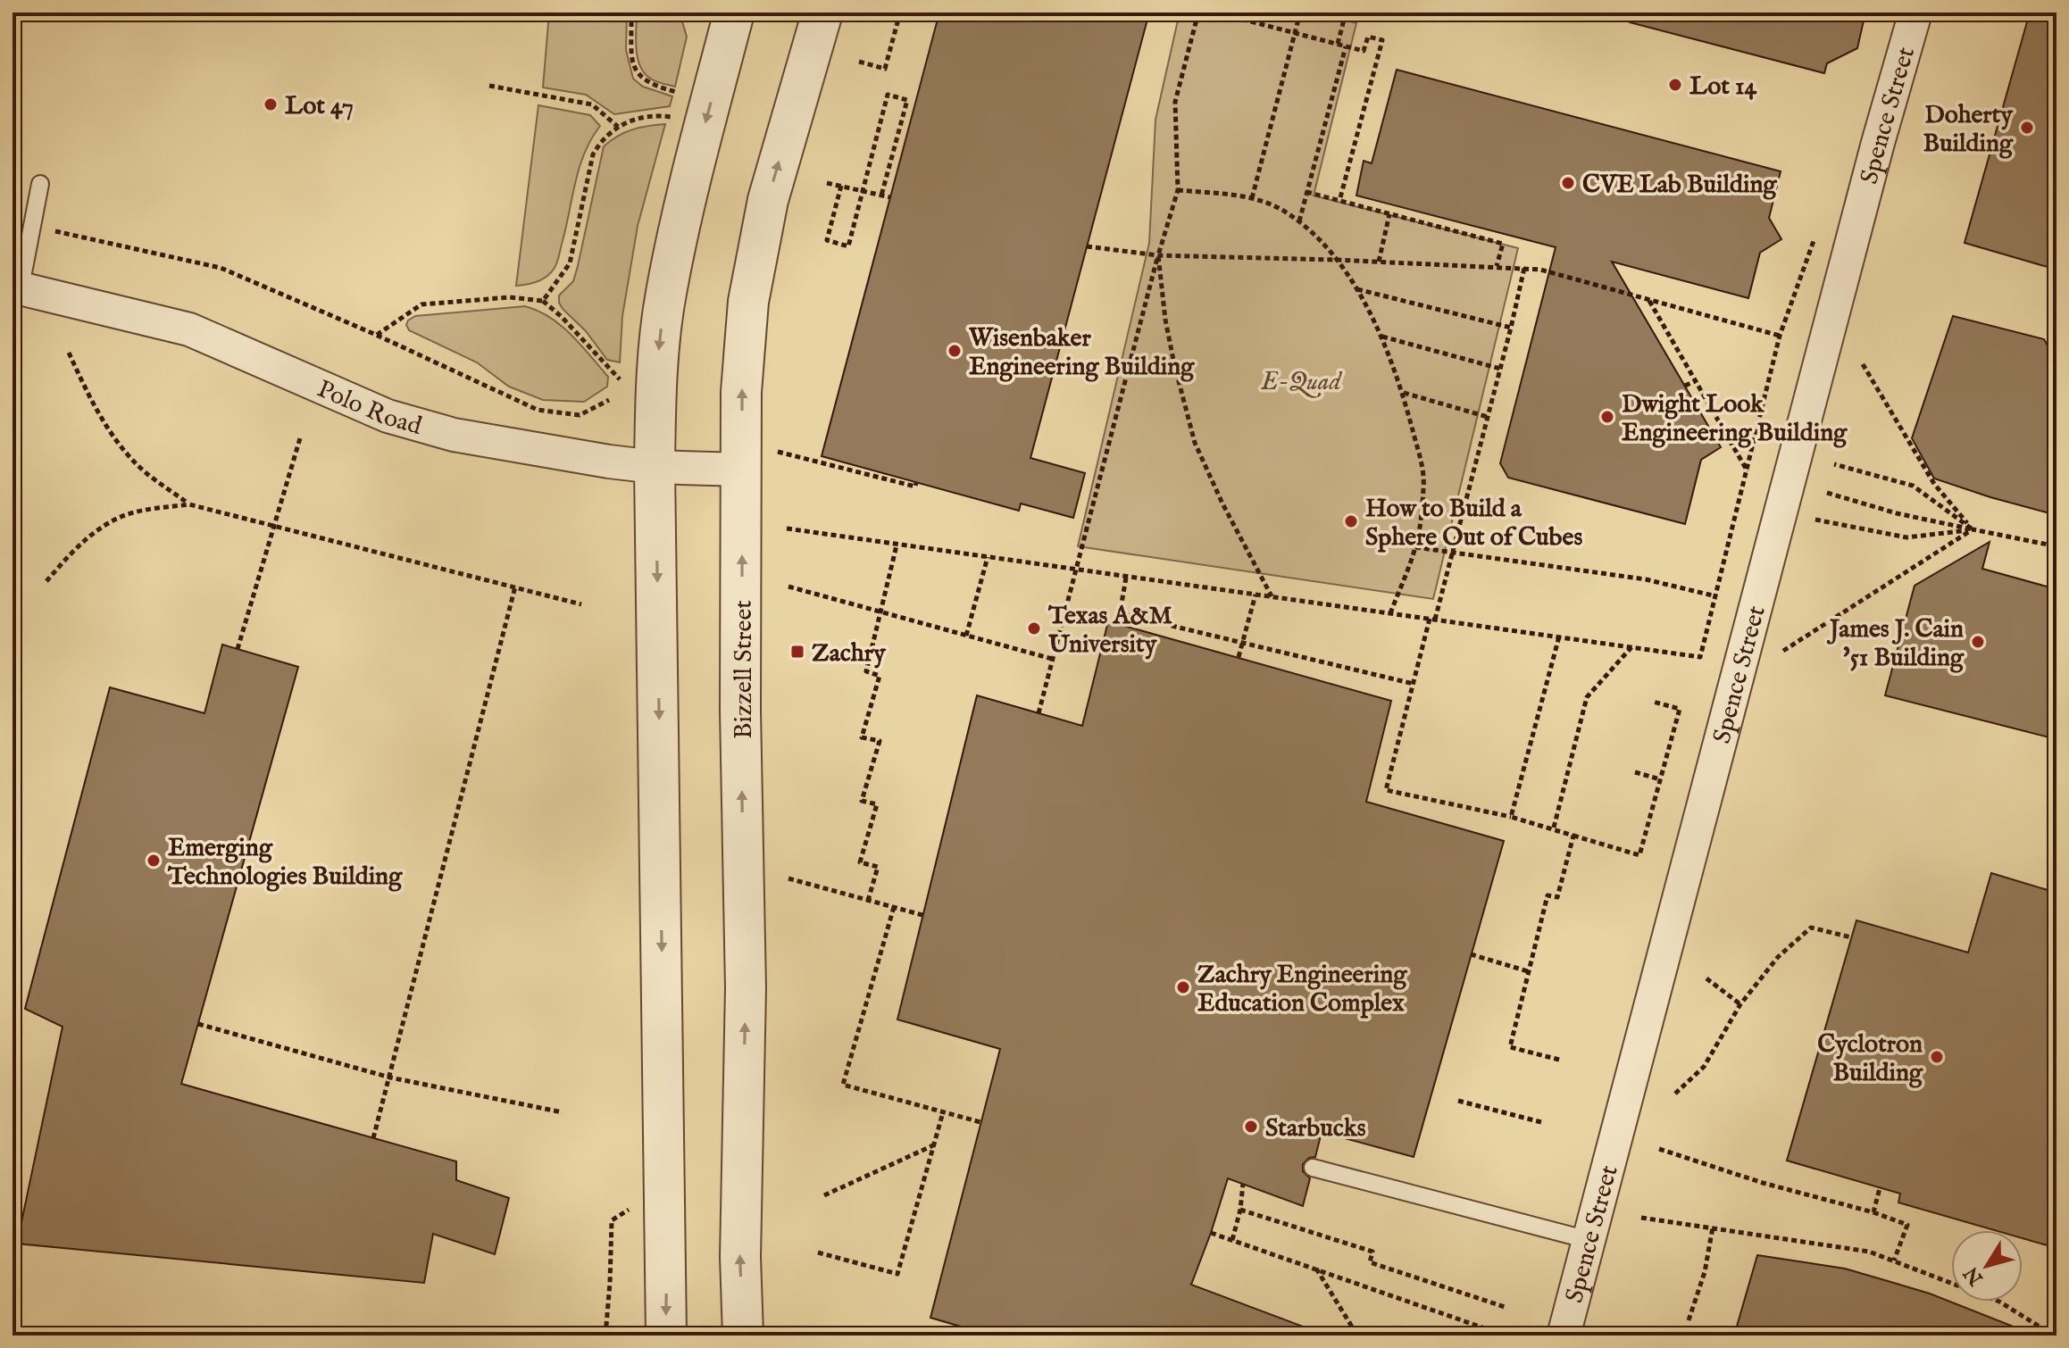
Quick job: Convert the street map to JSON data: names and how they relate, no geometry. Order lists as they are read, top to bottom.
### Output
{
  "streets": {
    "street": ["Spence Street", "Polo Road", "Bizzell Street"]
  },
  "crossings": [
    ["Polo Road", "Bizzell Street"]
  ],
  "parks": ["E-Quad"],
  "places": {
    "other": [
      "Lot 14",
      "Lot 47",
      "Doherty Building",
      "CVE Lab Building",
      "Wisenbaker Engineering Building",
      "Dwight Look Engineering Building",
      "How to Build a Sphere Out of Cubes",
      "Texas A&M University",
      "James J. Cain '51 Building",
      "Emerging Technologies Building",
      "Zachry Engineering Education Complex",
      "Cyclotron Building",
      "Starbucks"
    ],
    "transit": ["Zachry"]
  },
  "north": "bottom left"
}
